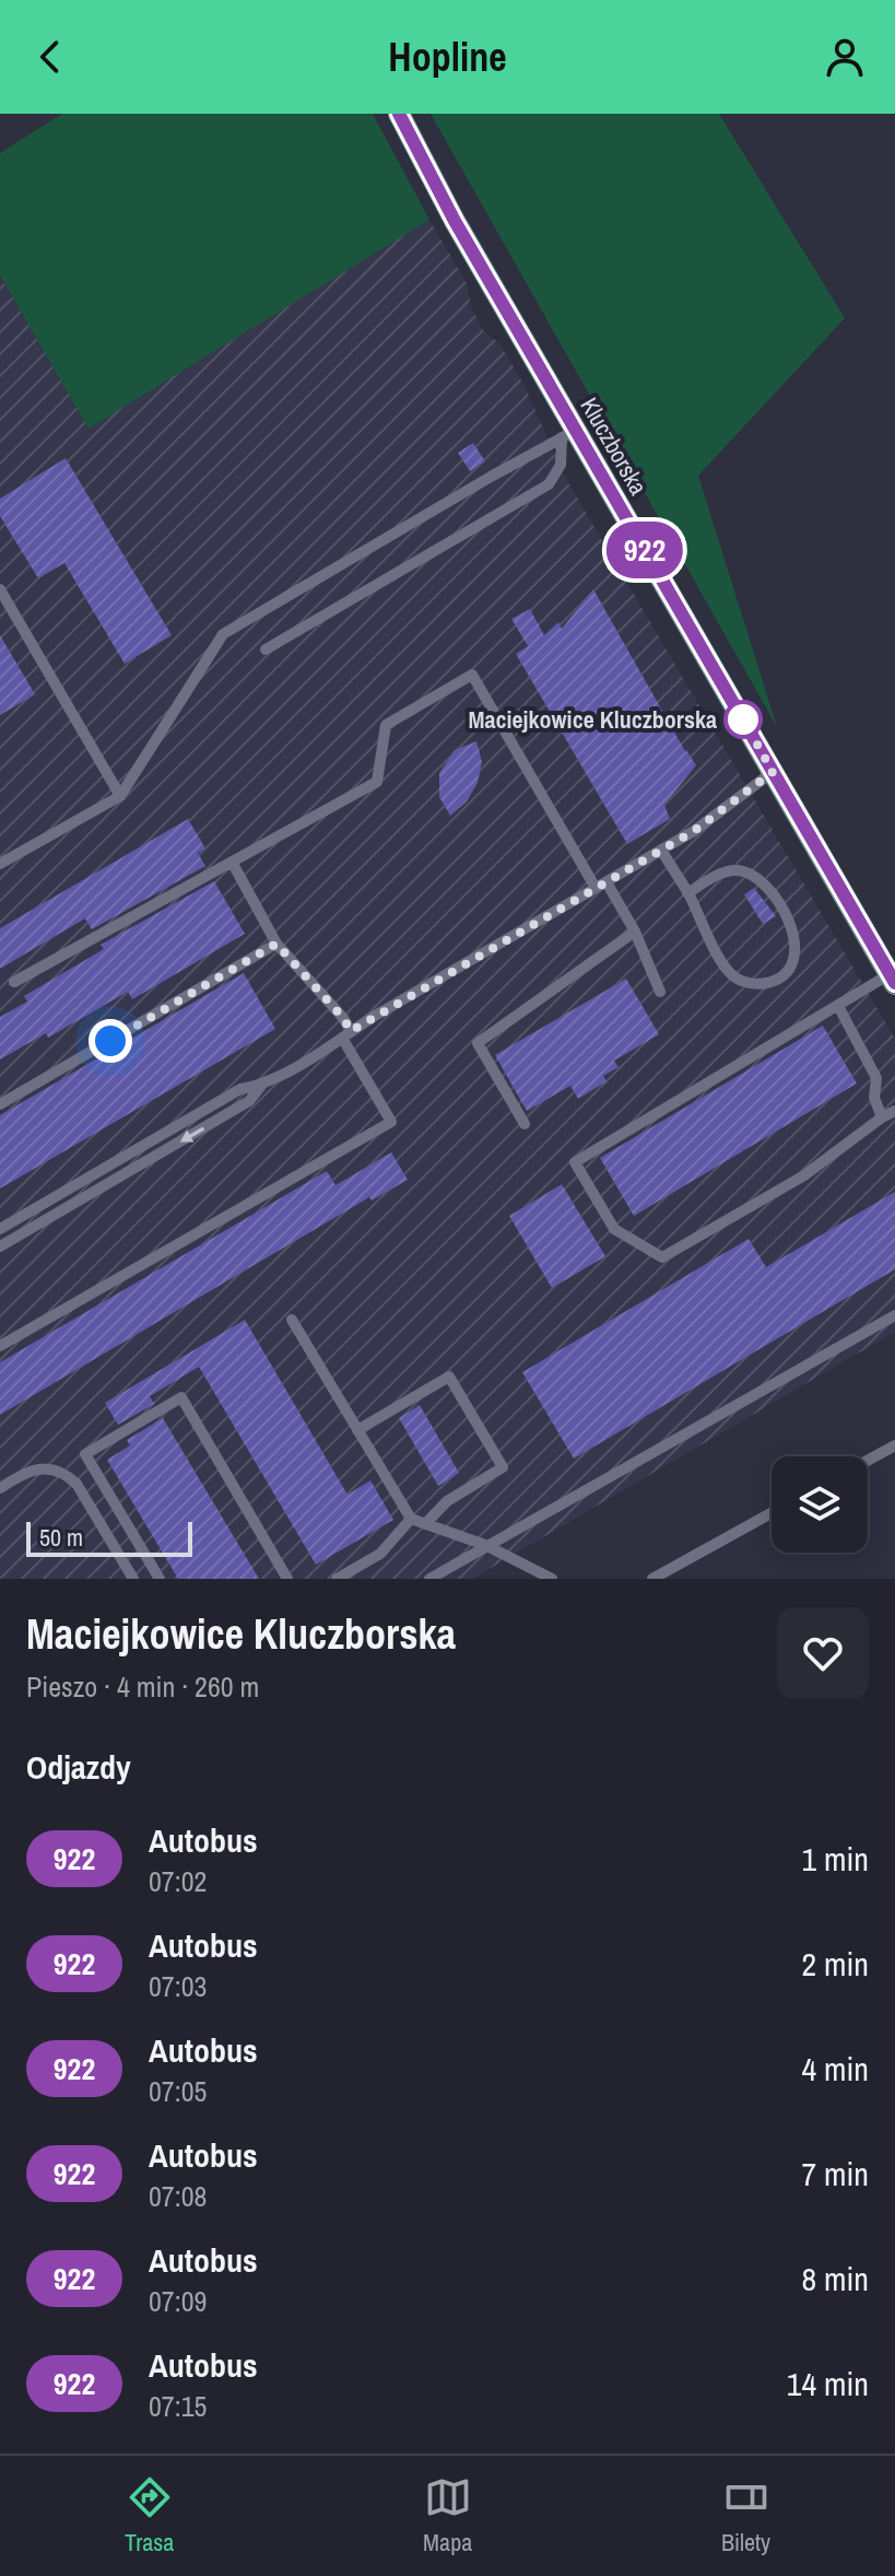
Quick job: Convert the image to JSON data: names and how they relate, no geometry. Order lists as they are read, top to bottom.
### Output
{
  "streets": {
    "street": ["Kluczborska"]
  },
  "places": ["Maciejkowice Kluczborska"],
  "lines": ["bus line 922"],
  "scale_bar": "50 m",
  "page": {
    "header": "Hopline",
    "on_map": "922",
    "scale": "50 m",
    "heading": [
      ["Maciejkowice Kluczborska", "Pieszo · 4 min · 260 m"],
      "Odjazdy"
    ],
    "list": [
      {
        "mark": "922",
        "name": "Autobus",
        "note": "07:02",
        "value": "1 min"
      },
      {
        "mark": "922",
        "name": "Autobus",
        "note": "07:03",
        "value": "2 min"
      },
      {
        "mark": "922",
        "name": "Autobus",
        "note": "07:05",
        "value": "4 min"
      },
      {
        "mark": "922",
        "name": "Autobus",
        "note": "07:08",
        "value": "7 min"
      },
      {
        "mark": "922",
        "name": "Autobus",
        "note": "07:09",
        "value": "8 min"
      },
      {
        "mark": "922",
        "name": "Autobus",
        "note": "07:15",
        "value": "14 min"
      }
    ],
    "tabs": ["Trasa", "Mapa", "Bilety"]
  }
}
